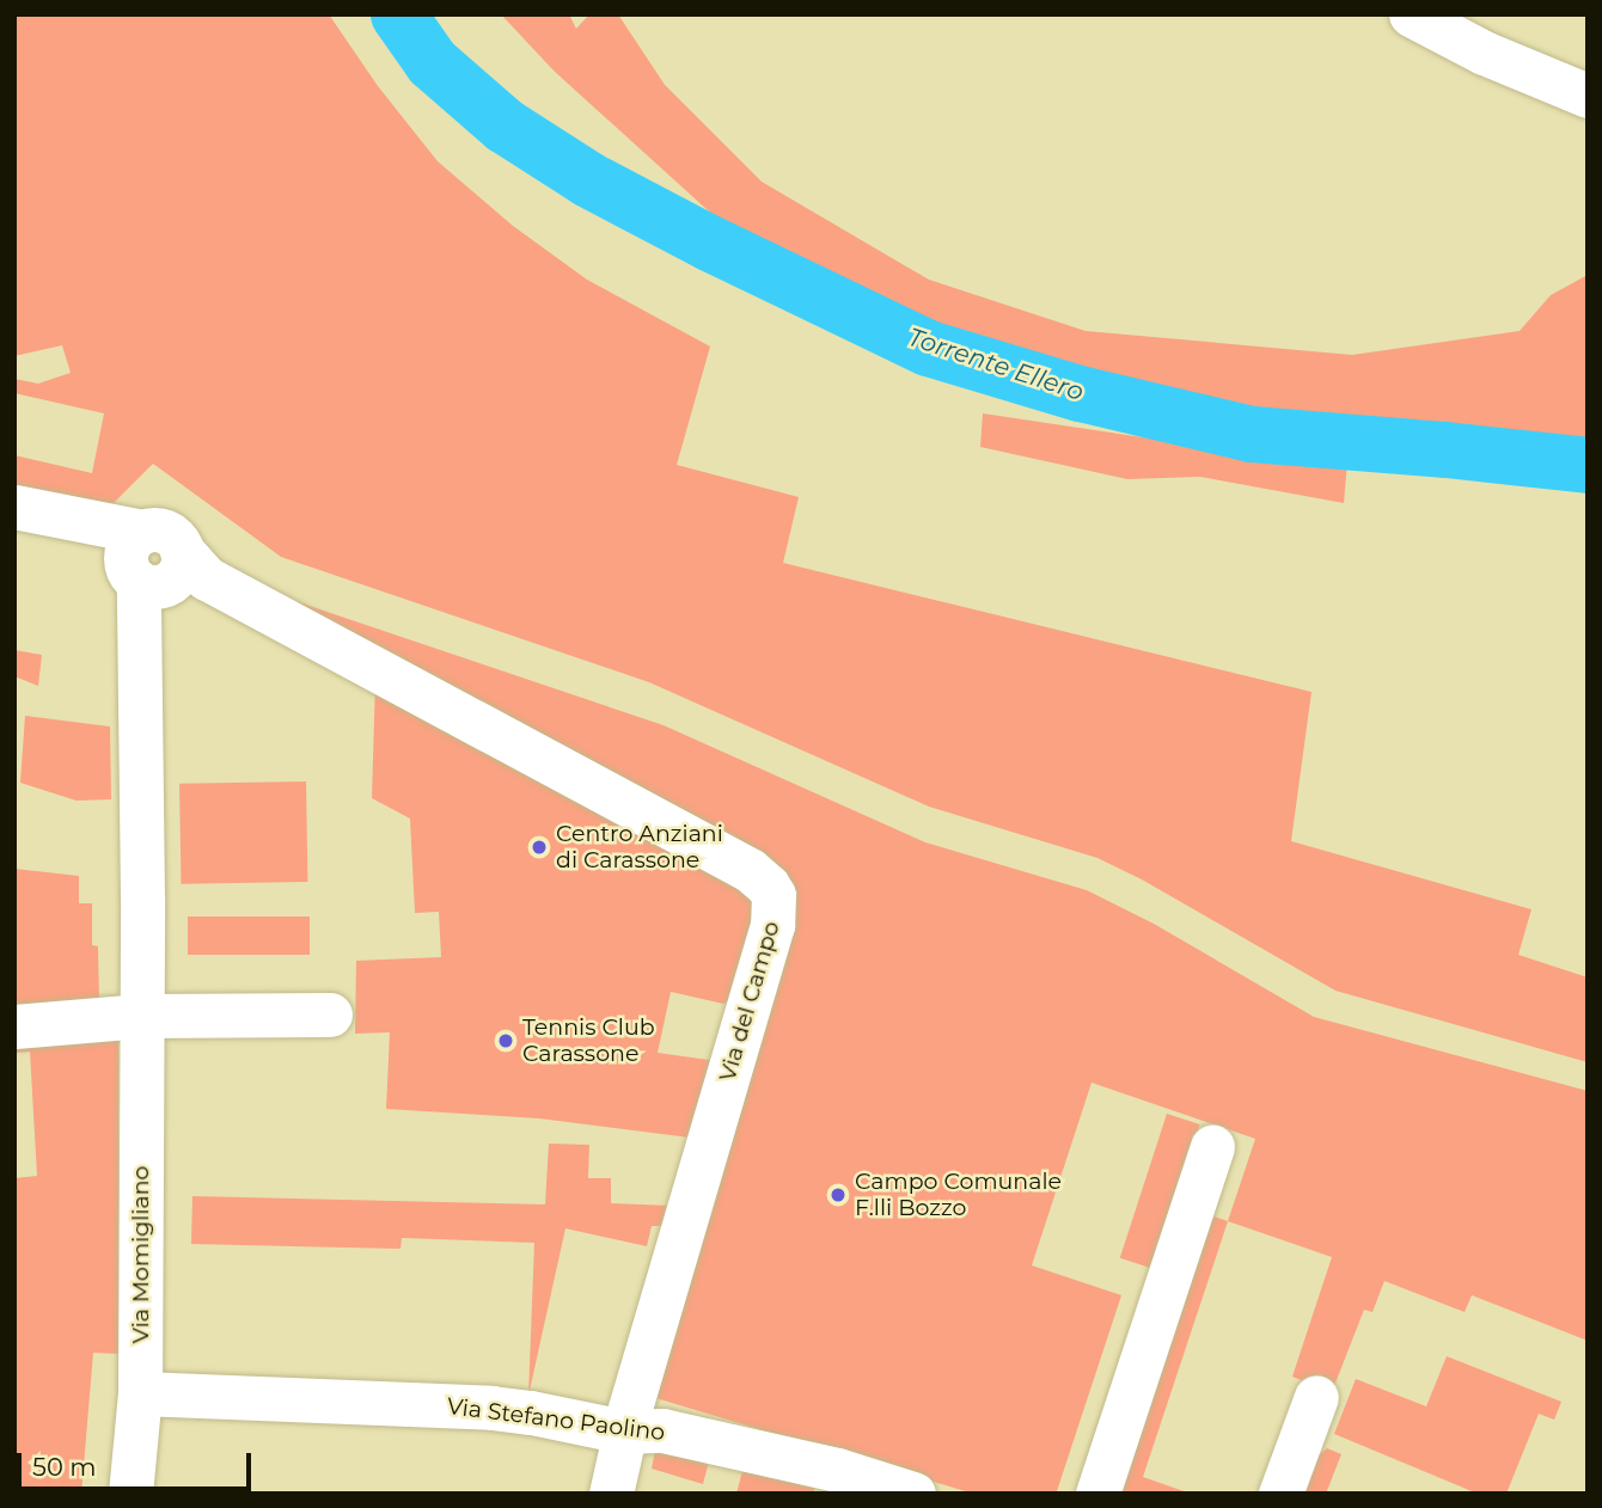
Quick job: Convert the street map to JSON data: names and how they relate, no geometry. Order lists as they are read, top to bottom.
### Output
{
  "streets": {
    "street": ["Via del Campo", "Via Momigliano", "Via Stefano Paolino"]
  },
  "crossings": [
    ["Via del Campo", "Via Momigliano"],
    ["Via del Campo", "Via Stefano Paolino"],
    ["Via Momigliano", "Via Stefano Paolino"]
  ],
  "water": ["Torrente Ellero"],
  "places": ["Centro Anziani di Carassone", "Tennis Club Carassone", "Campo Comunale F.lli Bozzo"],
  "scale_bar": "50 m"
}
